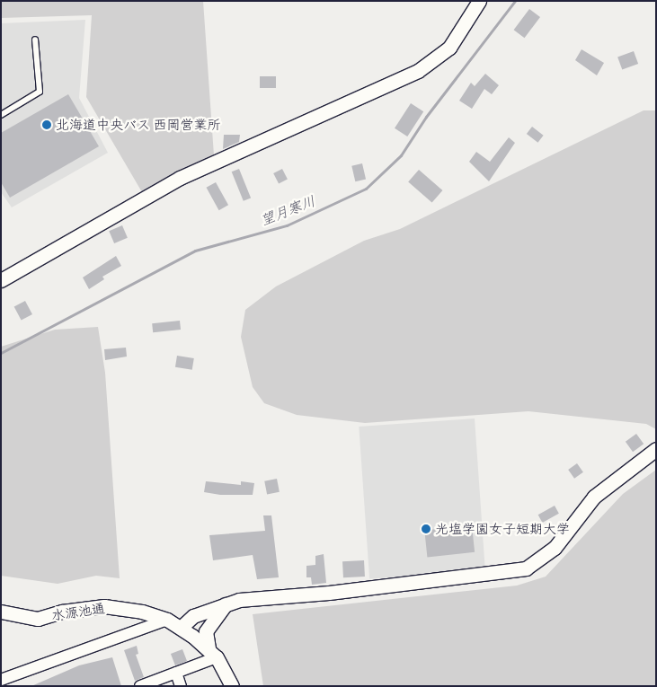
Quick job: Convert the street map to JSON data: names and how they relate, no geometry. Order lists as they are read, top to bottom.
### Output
{
  "streets": {
    "street": ["水源池通"]
  },
  "water": ["望月寒川"],
  "places": ["北海道中央バス 西岡営業所", "光塩学園女子短期大学"]
}
